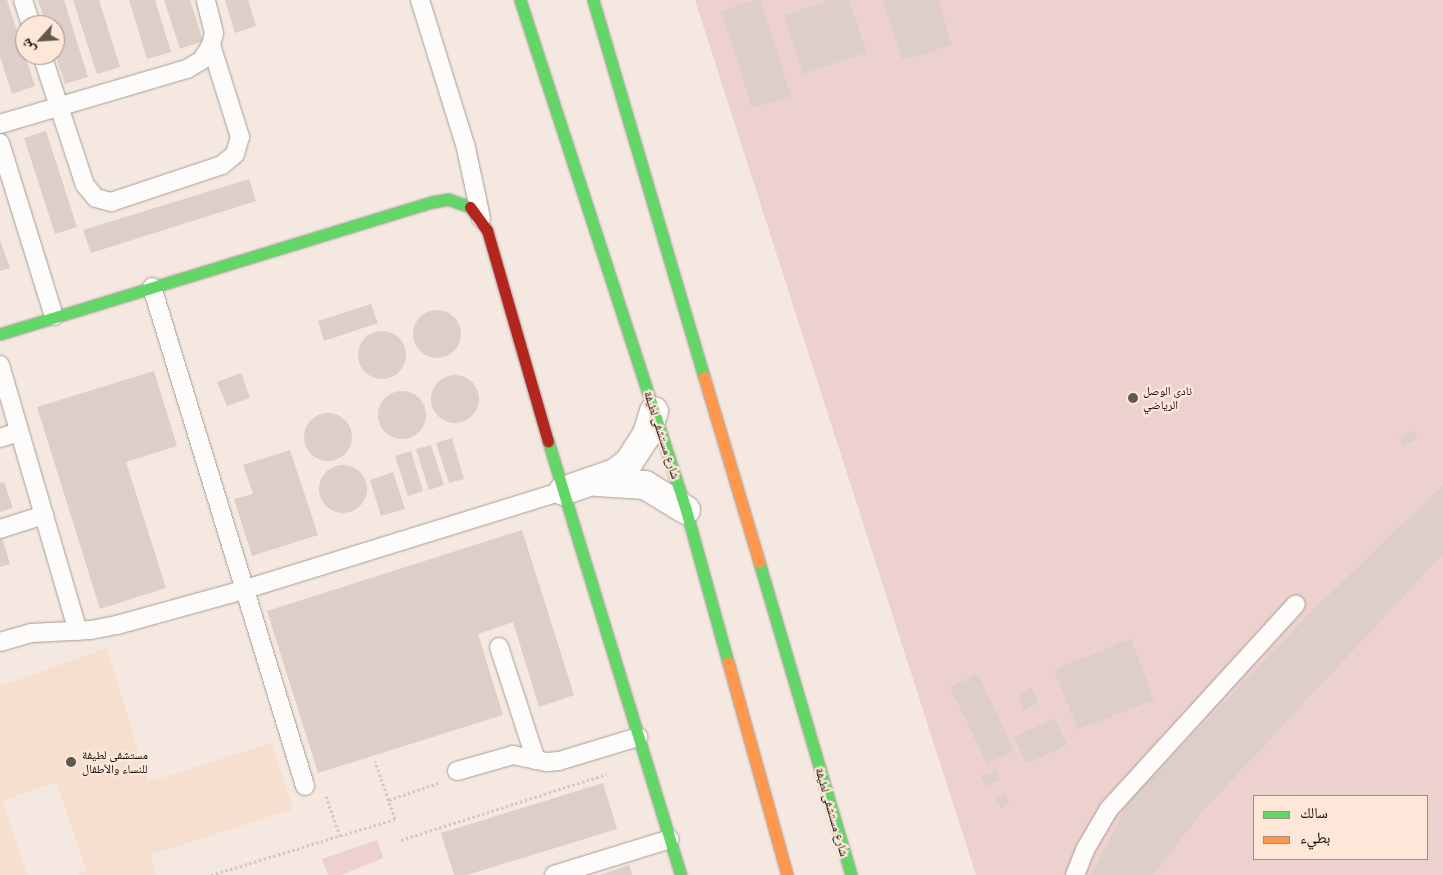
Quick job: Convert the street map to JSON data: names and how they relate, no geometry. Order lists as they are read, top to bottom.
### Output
{
  "streets": {
    "main road": ["شارع مستشفى لطيفة"]
  },
  "places": ["نادي الوصل الرياضي", "مستشفى لطيفة للنساء والأطفال"],
  "legend": ["سالك", "بطيء"],
  "north": "bottom left"
}
